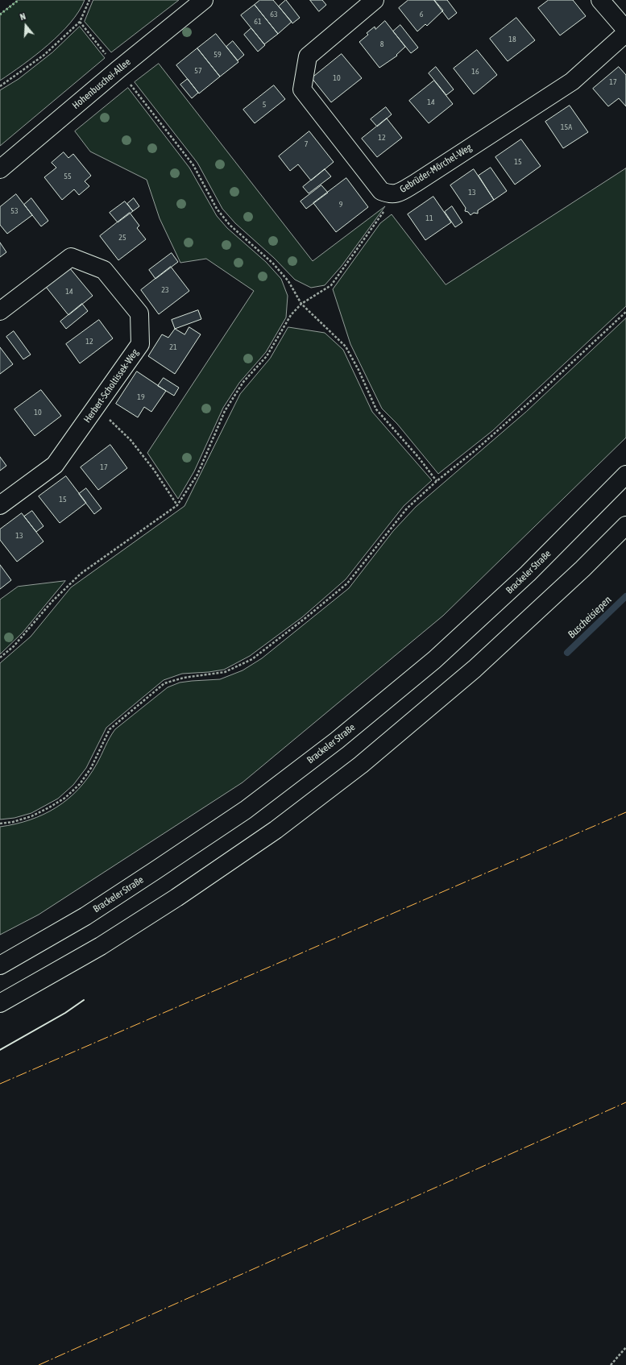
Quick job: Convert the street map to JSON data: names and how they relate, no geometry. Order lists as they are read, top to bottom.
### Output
{
  "streets": {
    "main road": [
      "Hohenbuschei-Allee",
      "Gebrüder-Mörchel-Weg",
      "Herbert-Scholtissek-Weg",
      "Brackeler Straße"
    ]
  },
  "water": ["Buscheisiepen"],
  "house_numbers": [
    "63",
    "6",
    "61",
    "18",
    "8",
    "59",
    "57",
    "16",
    "10",
    "17",
    "14",
    "5",
    "15A",
    "12",
    "7",
    "15",
    "55",
    "13",
    "9",
    "53",
    "11",
    "25",
    "23",
    "14",
    "12",
    "21",
    "19",
    "10",
    "17",
    "15",
    "13"
  ],
  "north": "top"
}
